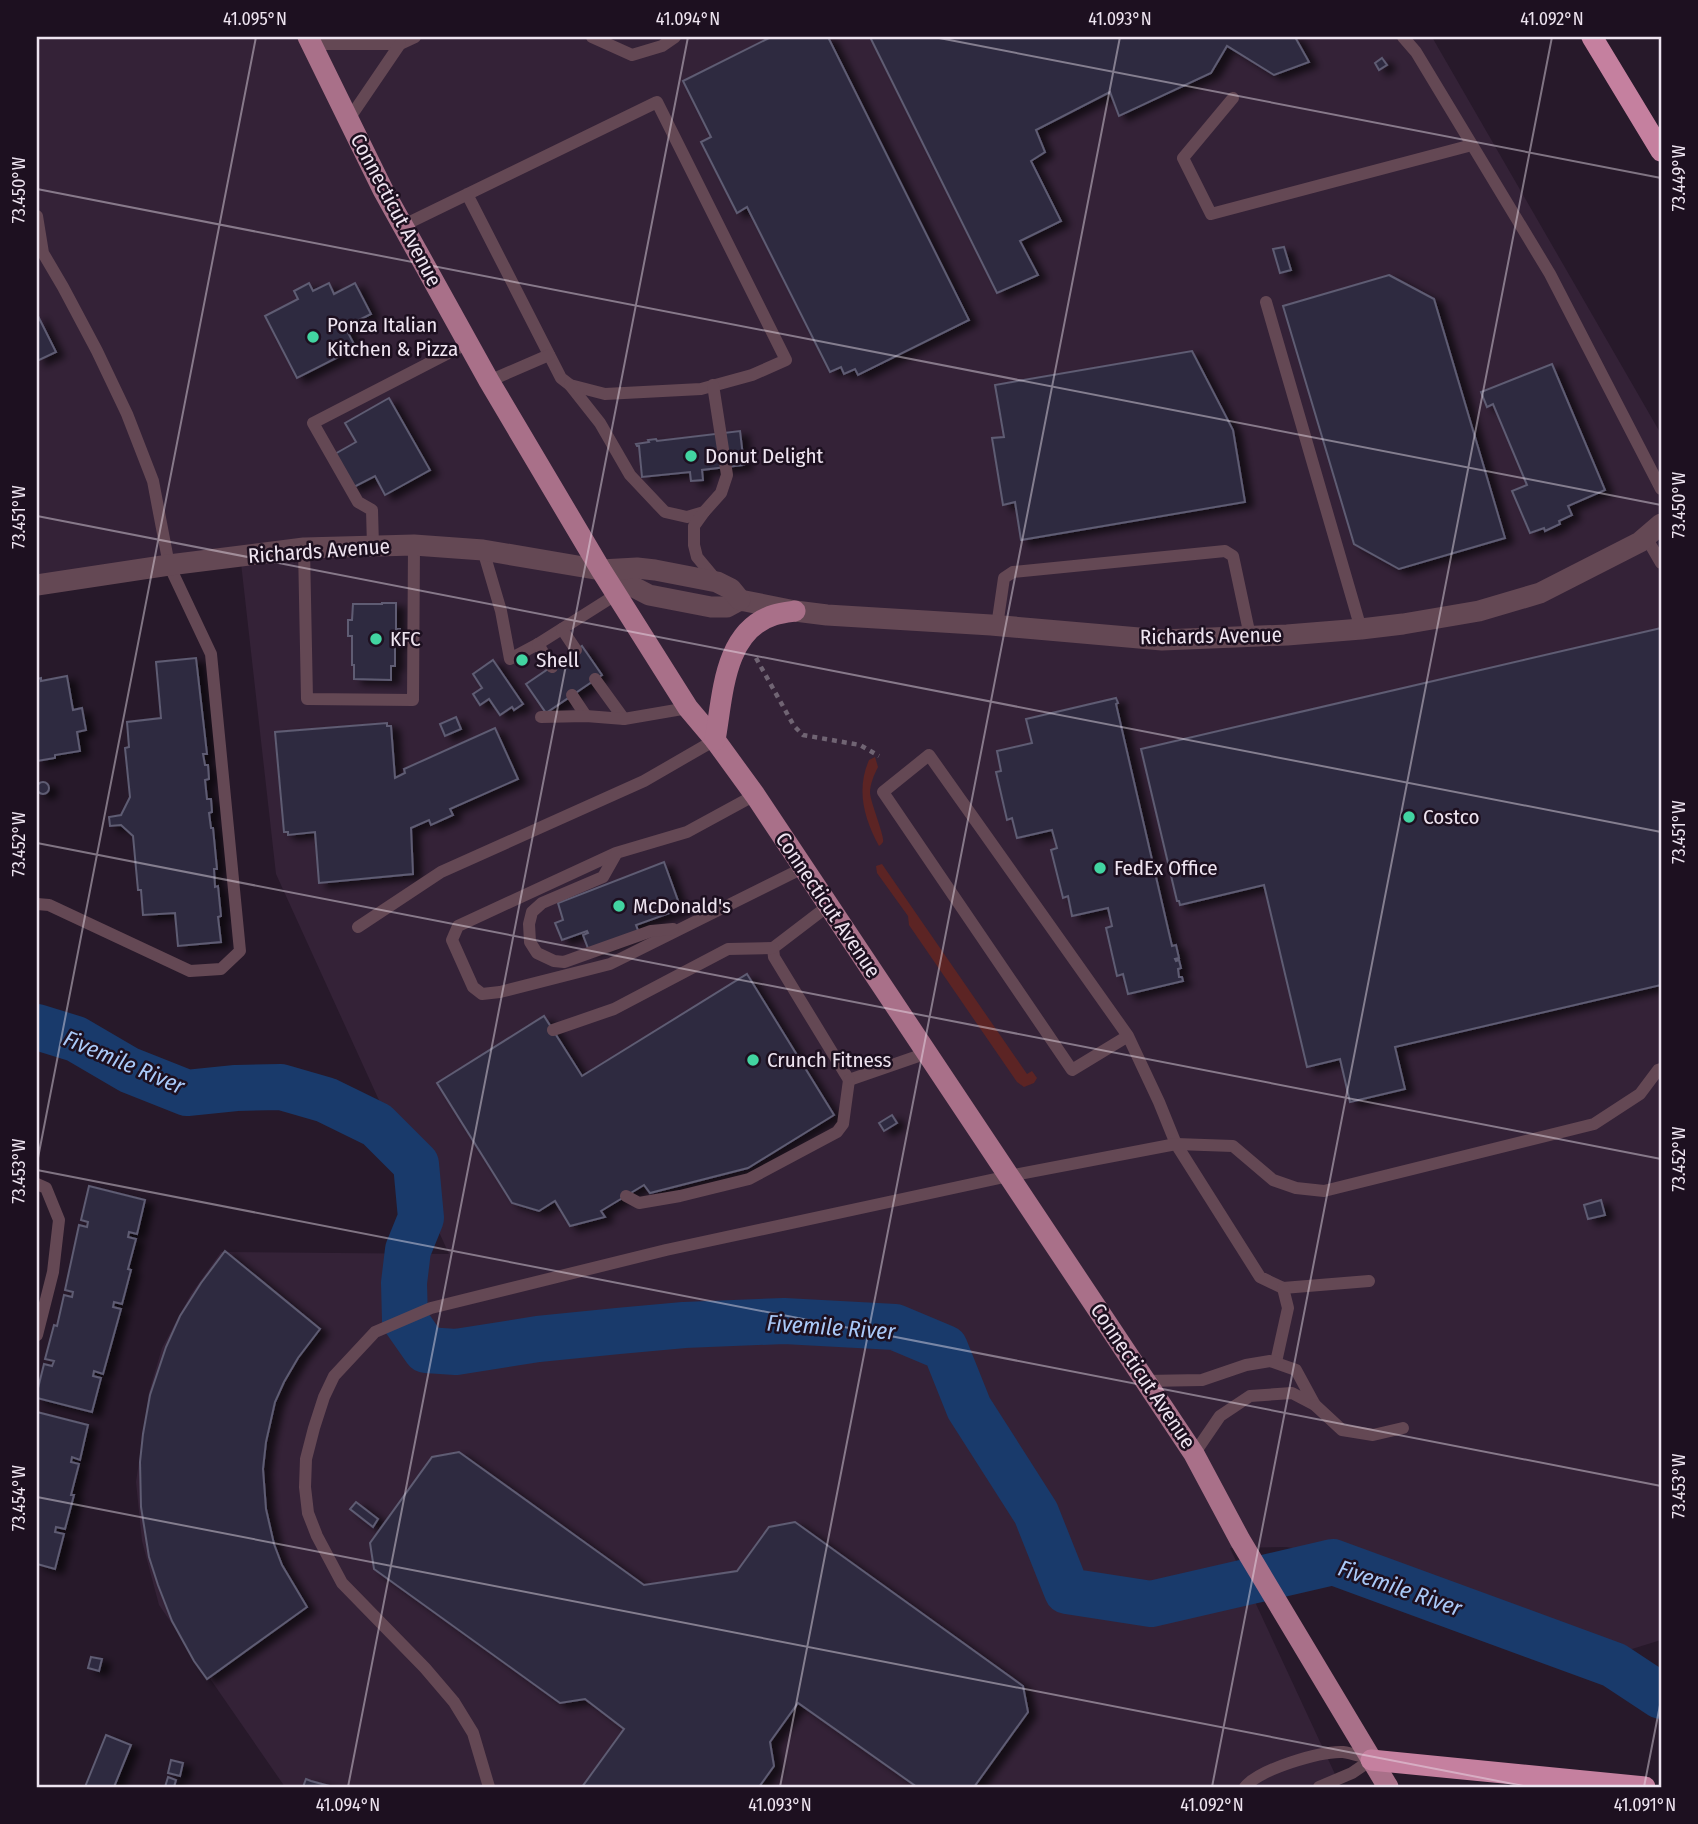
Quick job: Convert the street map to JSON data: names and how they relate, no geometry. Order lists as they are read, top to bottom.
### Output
{
  "streets": {
    "main road": ["Connecticut Avenue"],
    "street": ["Richards Avenue"]
  },
  "crossings": [
    ["Connecticut Avenue", "Richards Avenue"]
  ],
  "water": ["Fivemile River"],
  "places": [
    "Ponza Italian Kitchen & Pizza",
    "Donut Delight",
    "KFC",
    "Shell",
    "Costco",
    "FedEx Office",
    "McDonald's",
    "Crunch Fitness"
  ],
  "coordinates": [
    "41.095°N",
    "41.094°N",
    "41.093°N",
    "41.092°N",
    "73.449°W",
    "73.450°W",
    "73.451°W",
    "73.452°W",
    "73.453°W",
    "73.454°W",
    "41.091°N"
  ]
}
